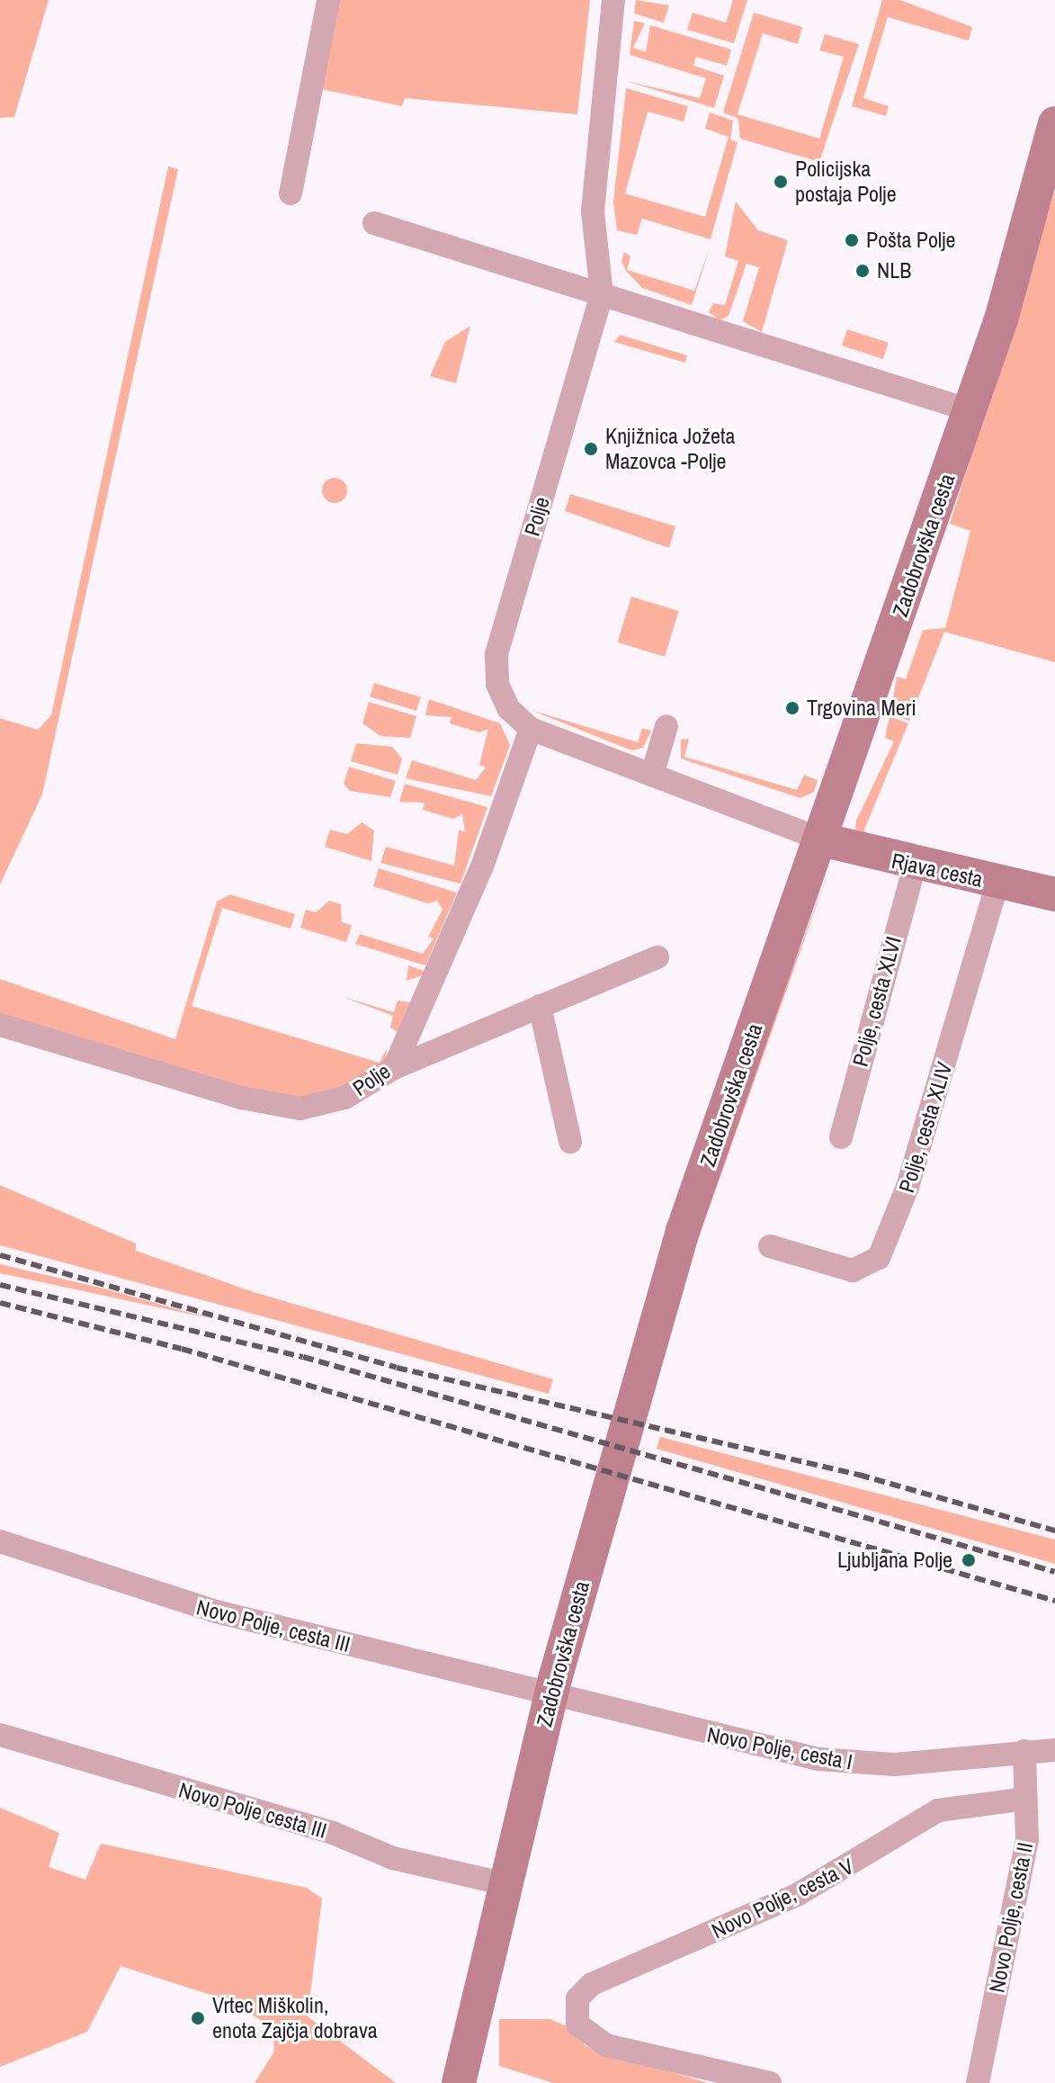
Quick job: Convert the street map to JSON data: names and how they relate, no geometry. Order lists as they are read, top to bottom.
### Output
{
  "streets": {
    "main road": ["Zadobrovška cesta", "Rjava cesta"],
    "street": [
      "Polje",
      "Polje, cesta XLVI",
      "Polje, cesta XLIV",
      "Novo Polje, cesta III",
      "Novo Polje, cesta I",
      "Novo Polje cesta III",
      "Novo Polje, cesta V",
      "Novo Polje, cesta II"
    ]
  },
  "crossings": [
    ["Polje", "Zadobrovška cesta"],
    ["Polje", "Rjava cesta"],
    ["Zadobrovška cesta", "Rjava cesta"],
    ["Zadobrovška cesta", "Novo Polje, cesta III"],
    ["Zadobrovška cesta", "Novo Polje, cesta I"],
    ["Zadobrovška cesta", "Novo Polje cesta III"],
    ["Rjava cesta", "Polje, cesta XLVI"],
    ["Rjava cesta", "Polje, cesta XLIV"],
    ["Novo Polje, cesta III", "Novo Polje, cesta I"],
    ["Novo Polje, cesta I", "Novo Polje, cesta II"],
    ["Novo Polje, cesta V", "Novo Polje, cesta II"]
  ],
  "places": [
    "Policijska postaja Polje",
    "Pošta Polje",
    "NLB",
    "Knjižnica Jožeta Mazovca -Polje",
    "Trgovina Meri",
    "Ljubljana Polje",
    "Vrtec Miškolin, enota Zajčja dobrava"
  ]
}
